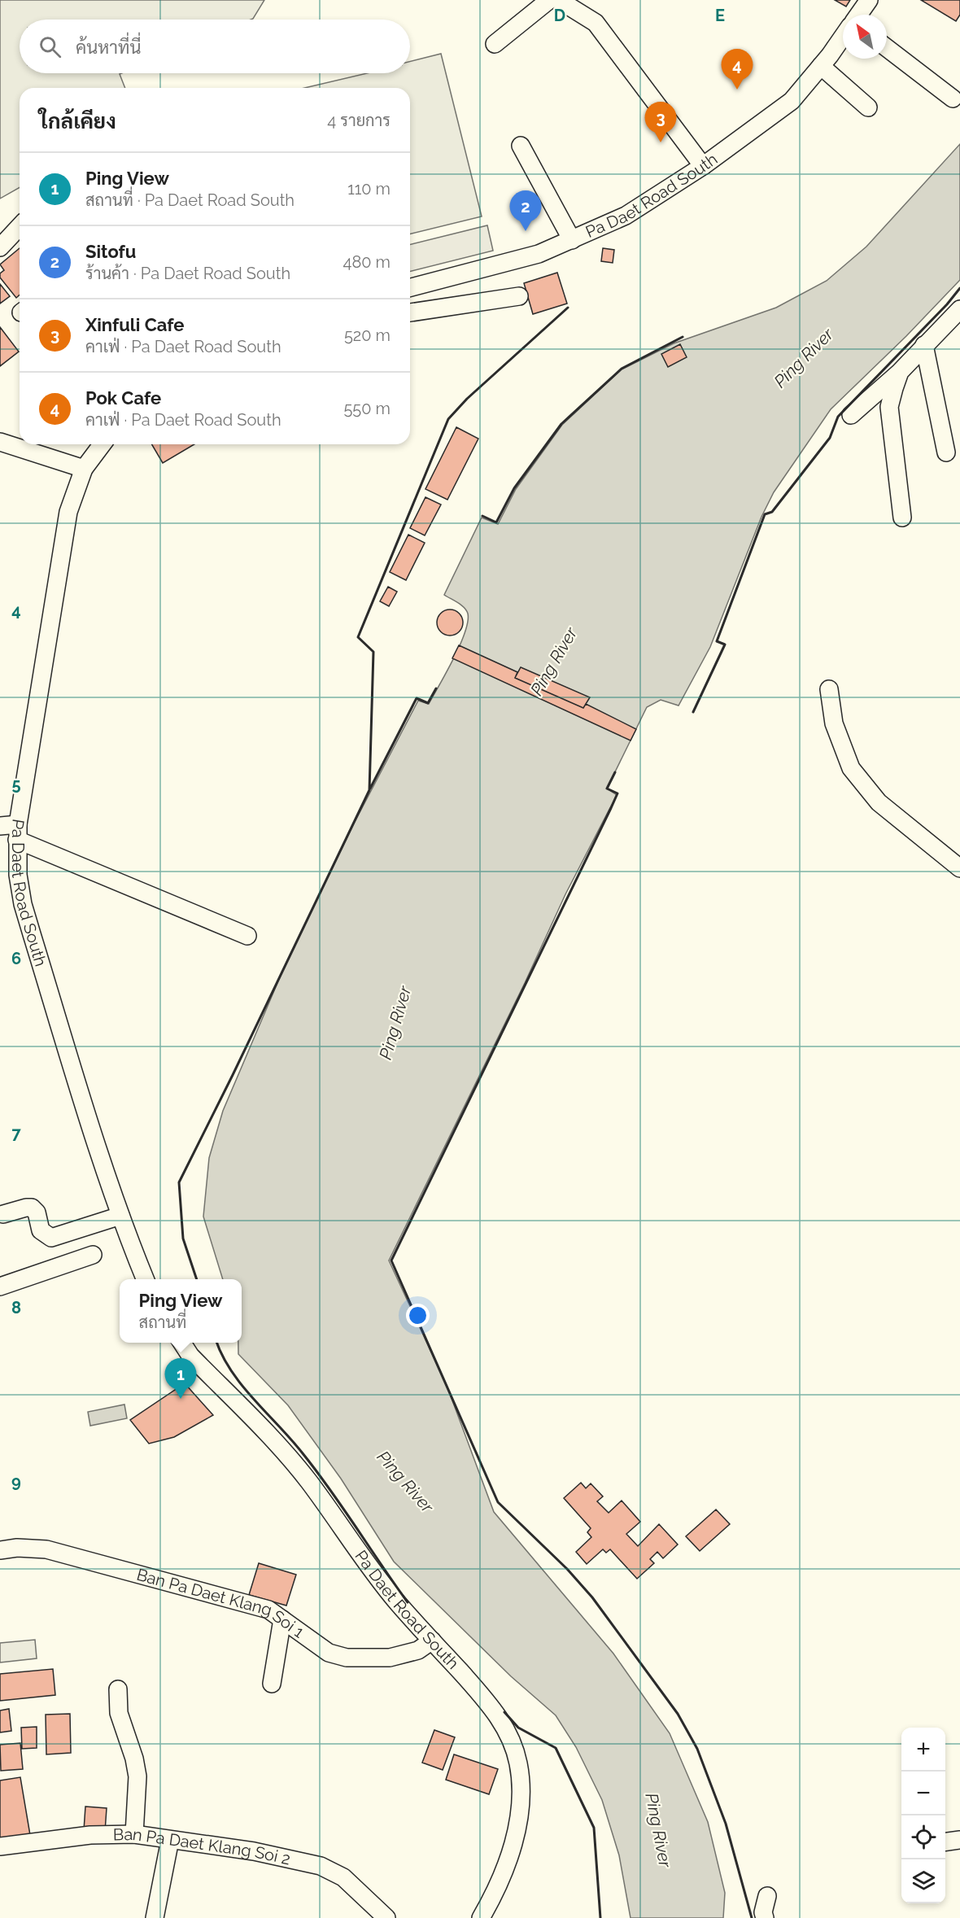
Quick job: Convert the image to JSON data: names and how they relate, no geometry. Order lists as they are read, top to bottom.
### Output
{
  "streets": {
    "street": ["Pa Daet Road South", "Ban Pa Daet Klang Soi 1", "Ban Pa Daet Klang Soi 2"]
  },
  "crossings": [
    ["Pa Daet Road South", "Ban Pa Daet Klang Soi 1"]
  ],
  "water": ["Ping River"],
  "north": "top left",
  "page": {
    "search": "ค้นหาที่นี่",
    "pins": [
      "4",
      "3",
      "2",
      "1"
    ],
    "heading": ["ใกล้เคียง", "4 รายการ"],
    "list": [
      {
        "mark": "1",
        "name": "Ping View",
        "note": "สถานที่ · Pa Daet Road South",
        "value": "110 m"
      },
      {
        "mark": "2",
        "name": "Sitofu",
        "note": "ร้านค้า · Pa Daet Road South",
        "value": "480 m"
      },
      {
        "mark": "3",
        "name": "Xinfuli Cafe",
        "note": "คาเฟ่ · Pa Daet Road South",
        "value": "520 m"
      },
      {
        "mark": "4",
        "name": "Pok Cafe",
        "note": "คาเฟ่ · Pa Daet Road South",
        "value": "550 m"
      }
    ],
    "popup": ["Ping View", "สถานที่"],
    "map_buttons": ["+", "−"]
  },
  "grid": {
    "columns": ["D", "E"],
    "rows": [
      "4",
      "5",
      "6",
      "7",
      "8",
      "9"
    ]
  }
}
